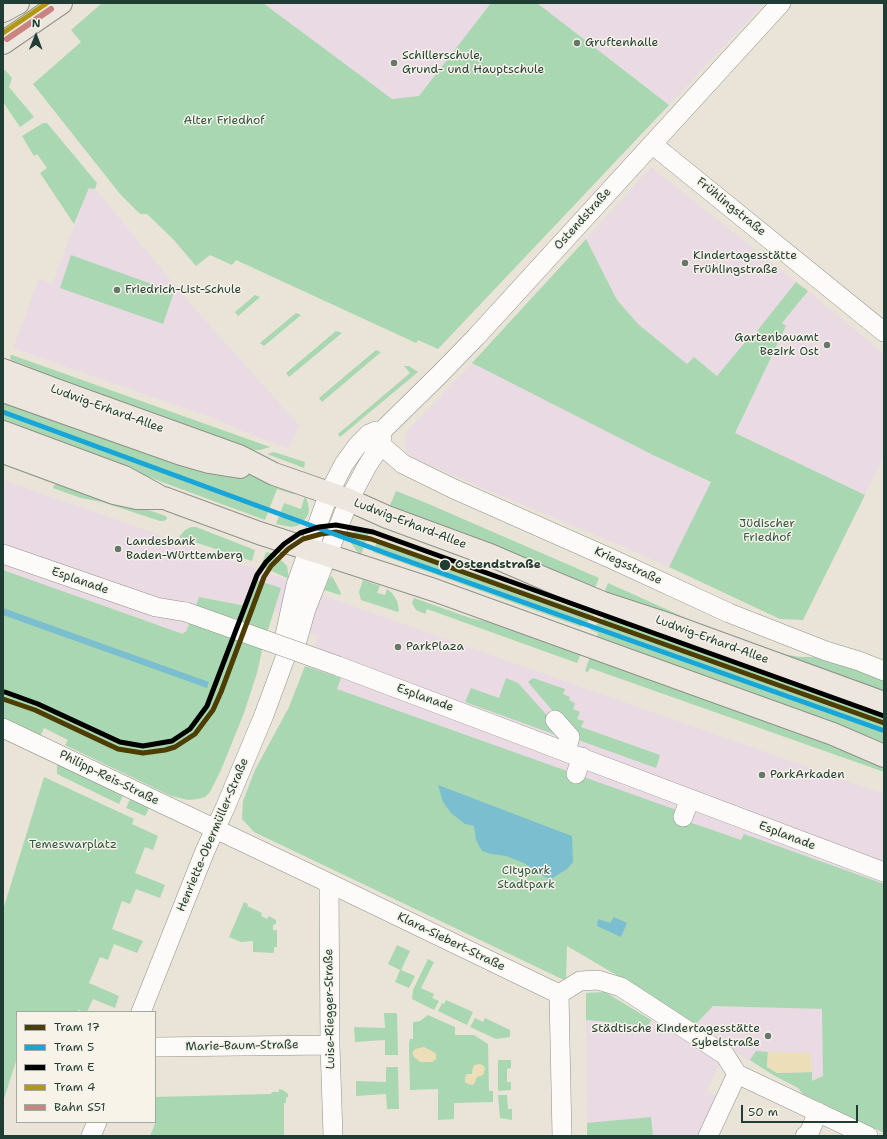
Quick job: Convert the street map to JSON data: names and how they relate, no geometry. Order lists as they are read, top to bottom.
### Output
{
  "streets": {
    "main road": ["Ludwig-Erhard-Allee"],
    "street": [
      "Frühlingstraße",
      "Ostendstraße",
      "Kriegsstraße",
      "Esplanade",
      "Philipp-Reis-Straße",
      "Henriette-Obermüller-Straße",
      "Klara-Siebert-Straße",
      "Luise-Riegger-Straße",
      "Marie-Baum-Straße"
    ]
  },
  "crossings": [
    ["Frühlingstraße", "Ostendstraße"],
    ["Ostendstraße", "Ludwig-Erhard-Allee"],
    ["Ostendstraße", "Kriegsstraße"],
    ["Ostendstraße", "Henriette-Obermüller-Straße"],
    ["Philipp-Reis-Straße", "Henriette-Obermüller-Straße"],
    ["Philipp-Reis-Straße", "Klara-Siebert-Straße"],
    ["Henriette-Obermüller-Straße", "Klara-Siebert-Straße"],
    ["Klara-Siebert-Straße", "Luise-Riegger-Straße"],
    ["Luise-Riegger-Straße", "Marie-Baum-Straße"]
  ],
  "parks": [
    "Alter Friedhof",
    "Jüdischer Friedhof",
    "Temeswarplatz",
    "Citypark Stadtpark"
  ],
  "places": [
    "Gruftenhalle",
    "Schillerschule, Grund- und Hauptschule",
    "Kindertagesstätte Frühlingstraße",
    "Friedrich-List-Schule",
    "Gartenbauamt Bezirk Ost",
    "Landesbank Baden-Württemberg",
    "Ostendstraße",
    "ParkPlaza",
    "ParkArkaden",
    "Städtische Kindertagesstätte Sybelstraße"
  ],
  "lines": [
    "tram line 4",
    "rail line S51",
    "tram line 5",
    "tram line E",
    "tram line 17"
  ],
  "legend": [
    "Tram 17",
    "Tram 5",
    "Tram E",
    "Tram 4",
    "Bahn S51"
  ],
  "scale_bar": "50 m",
  "north": "top"
}
